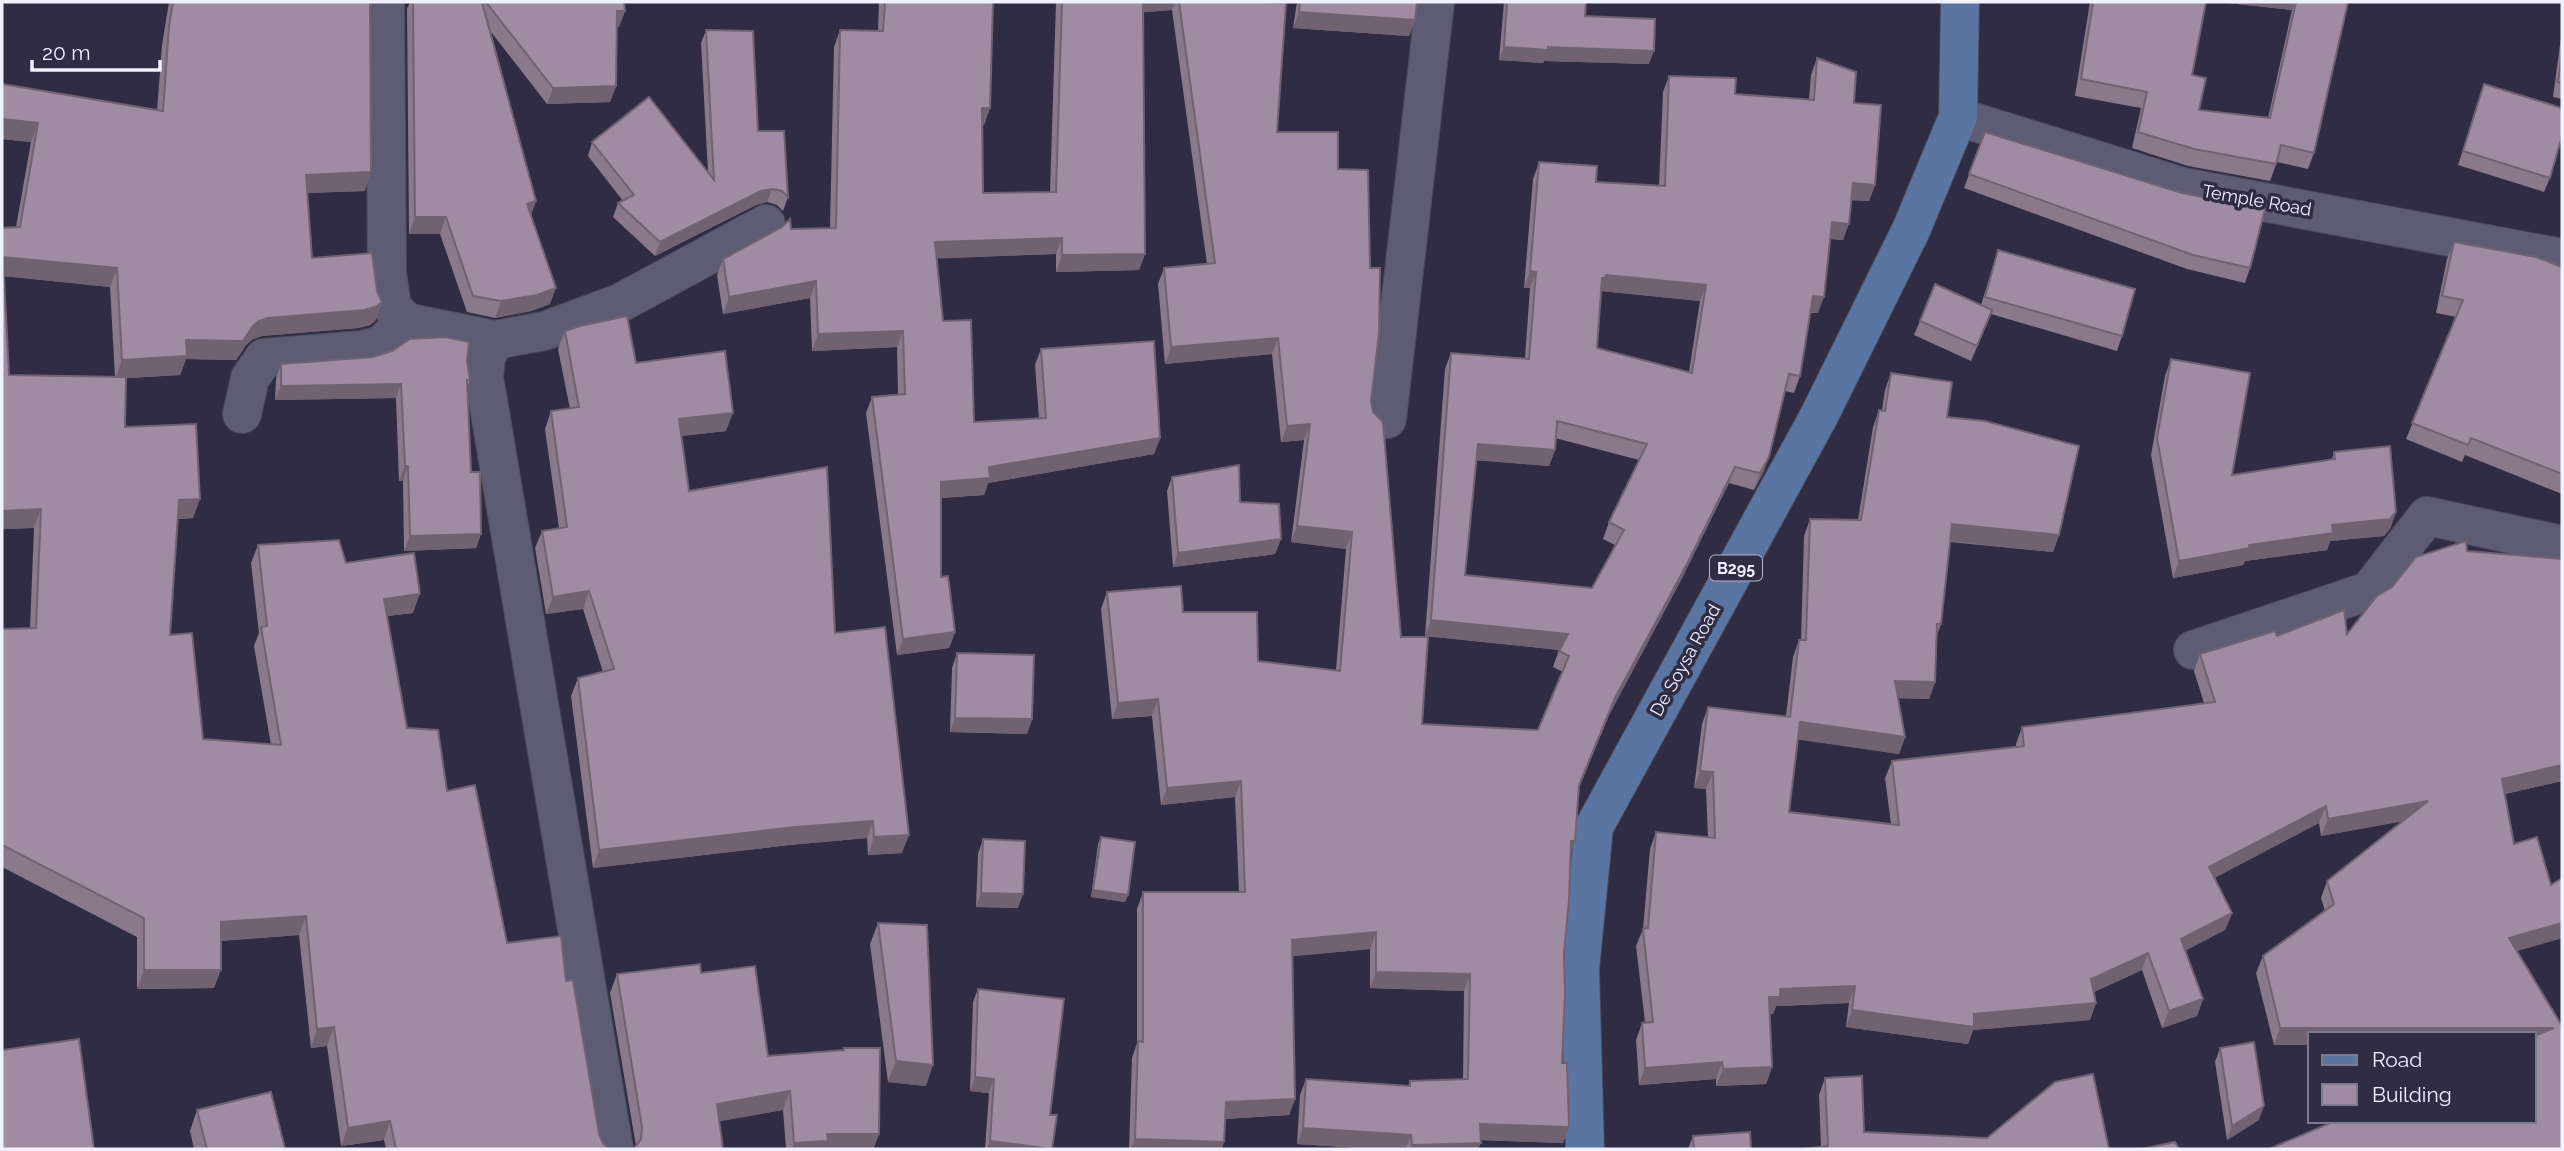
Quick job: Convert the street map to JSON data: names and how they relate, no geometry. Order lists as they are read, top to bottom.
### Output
{
  "streets": {
    "main road": ["B295", "De Soysa Road"],
    "street": ["Temple Road"]
  },
  "crossings": [
    ["Temple Road", "De Soysa Road"]
  ],
  "legend": ["Road", "Building"],
  "scale_bar": "20 m"
}
